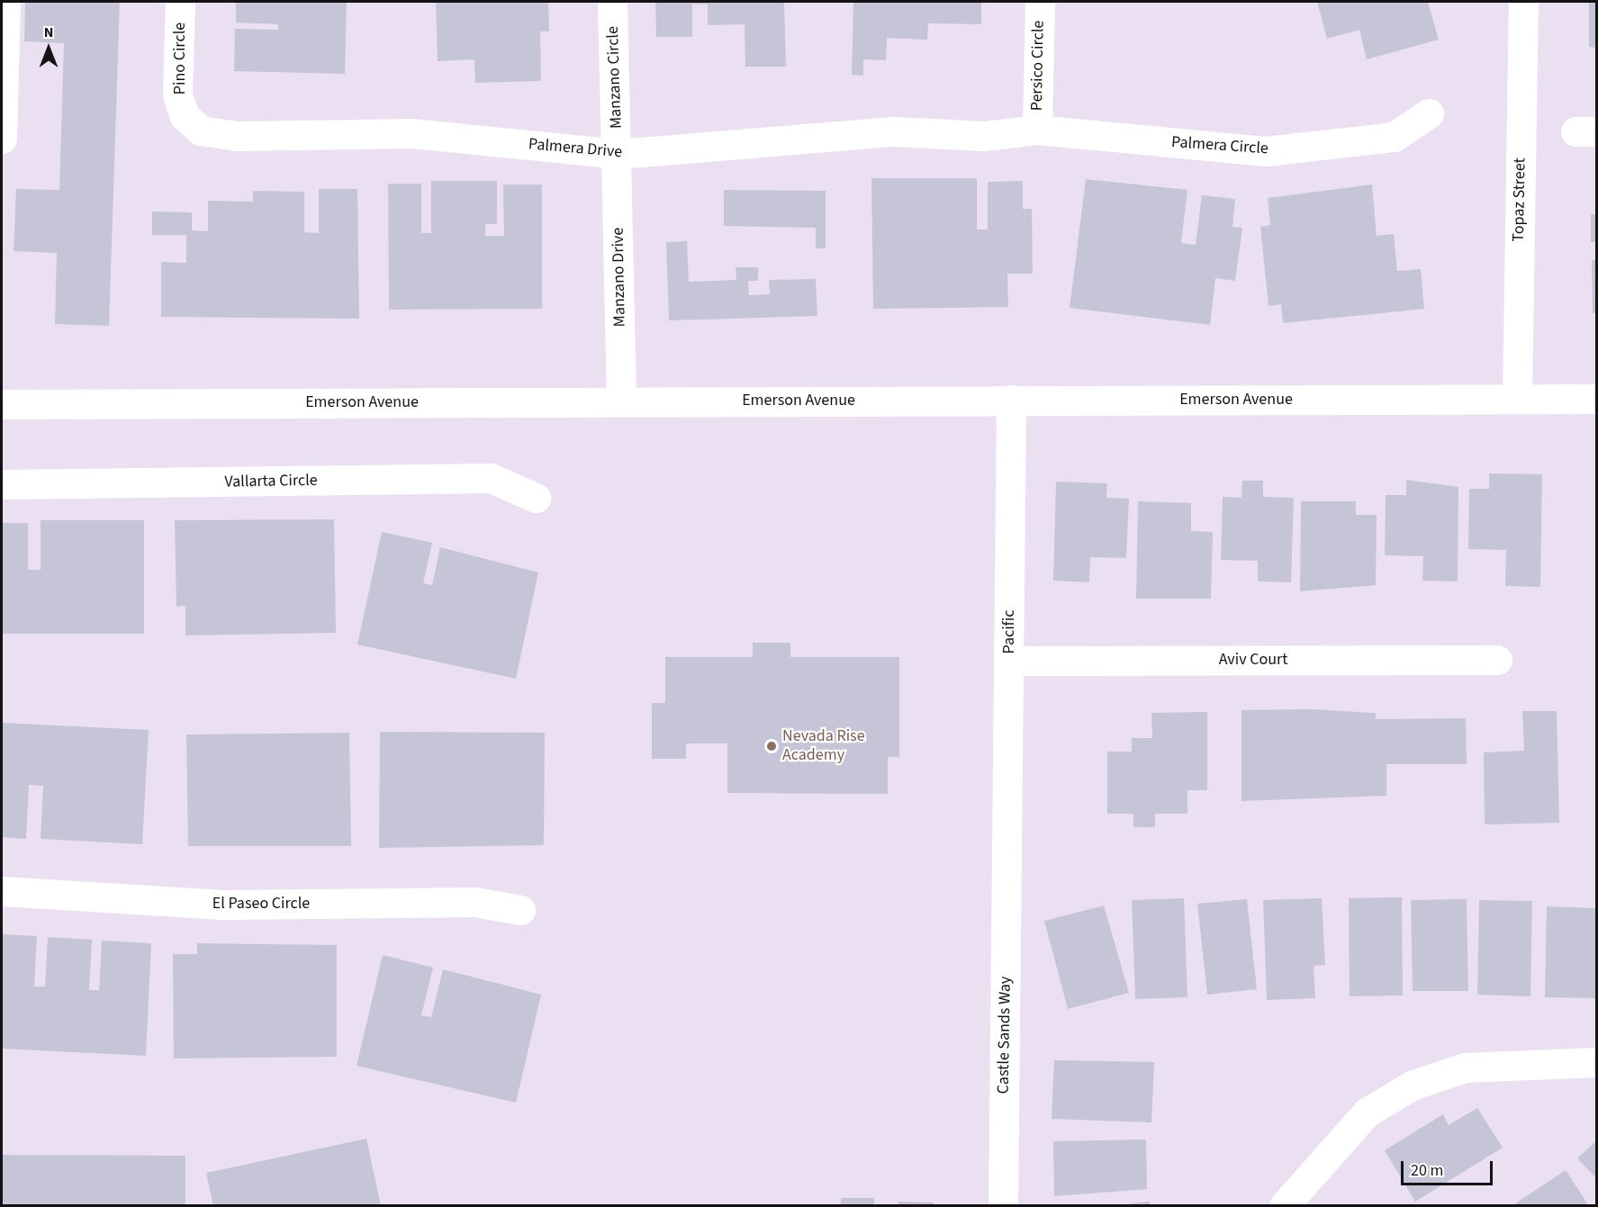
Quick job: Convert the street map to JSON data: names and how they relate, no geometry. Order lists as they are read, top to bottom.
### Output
{
  "streets": {
    "street": [
      "Pino Circle",
      "Persico Circle",
      "Manzano Circle",
      "Palmera Circle",
      "Palmera Drive",
      "Topaz Street",
      "Manzano Drive",
      "Emerson Avenue",
      "Vallarta Circle",
      "Pacific",
      "Aviv Court",
      "El Paseo Circle",
      "Castle Sands Way"
    ]
  },
  "crossings": [
    ["Pino Circle", "Palmera Drive"],
    ["Persico Circle", "Palmera Circle"],
    ["Persico Circle", "Palmera Drive"],
    ["Manzano Circle", "Palmera Drive"],
    ["Manzano Circle", "Manzano Drive"],
    ["Palmera Circle", "Palmera Drive"],
    ["Palmera Drive", "Manzano Drive"],
    ["Topaz Street", "Emerson Avenue"],
    ["Manzano Drive", "Emerson Avenue"],
    ["Emerson Avenue", "Pacific"],
    ["Pacific", "Aviv Court"],
    ["Pacific", "Castle Sands Way"]
  ],
  "places": ["Nevada Rise Academy"],
  "scale_bar": "20 m",
  "north": "top"
}
